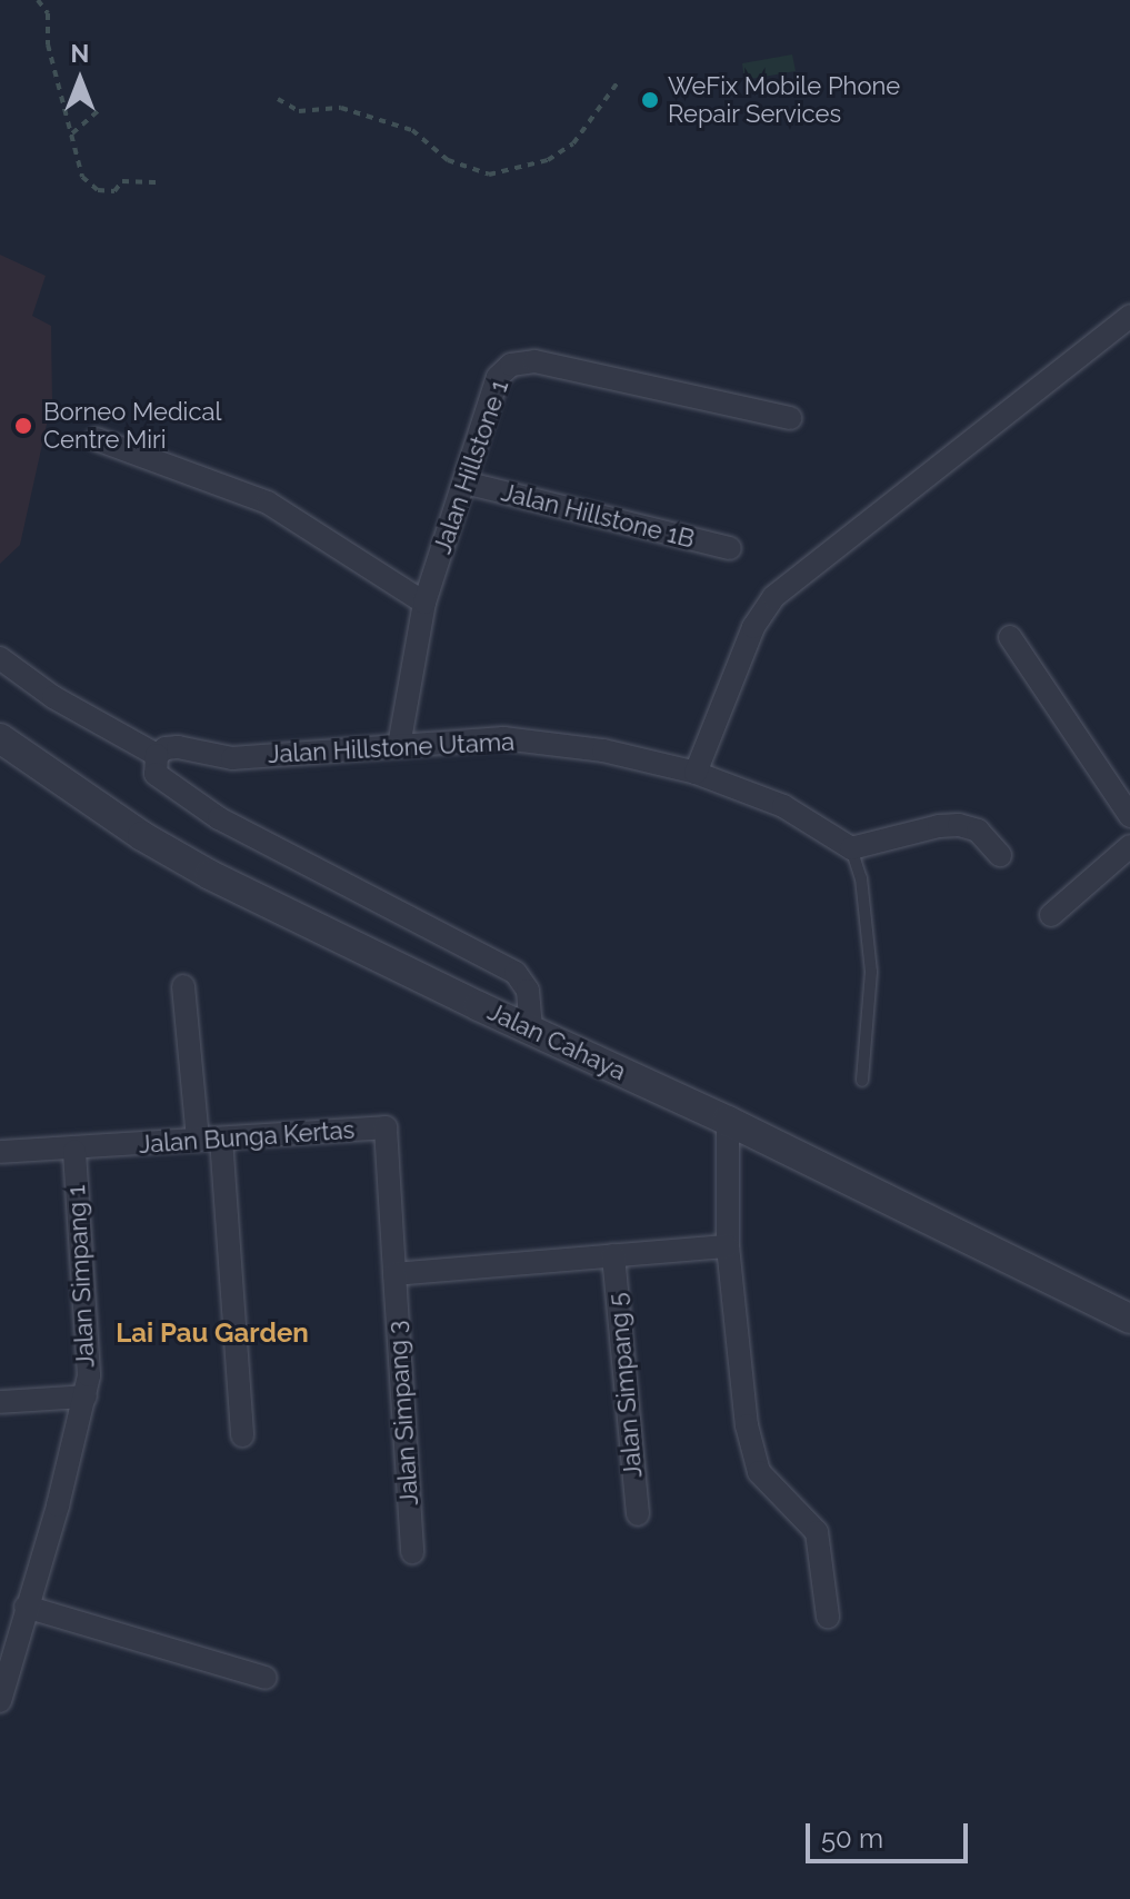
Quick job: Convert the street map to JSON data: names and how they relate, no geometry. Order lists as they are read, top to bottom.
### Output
{
  "streets": {
    "street": [
      "Jalan Hillstone 1",
      "Jalan Hillstone 1B",
      "Jalan Hillstone Utama",
      "Jalan Cahaya",
      "Jalan Bunga Kertas",
      "Jalan Simpang 1",
      "Jalan Simpang 5",
      "Jalan Simpang 3"
    ]
  },
  "crossings": [
    ["Jalan Hillstone 1", "Jalan Hillstone 1B"],
    ["Jalan Hillstone 1", "Jalan Hillstone Utama"],
    ["Jalan Bunga Kertas", "Jalan Simpang 1"],
    ["Jalan Bunga Kertas", "Jalan Simpang 3"]
  ],
  "districts": ["Lai Pau Garden"],
  "places": ["WeFix Mobile Phone Repair Services", "Borneo Medical Centre Miri"],
  "scale_bar": "50 m",
  "north": "top"
}
